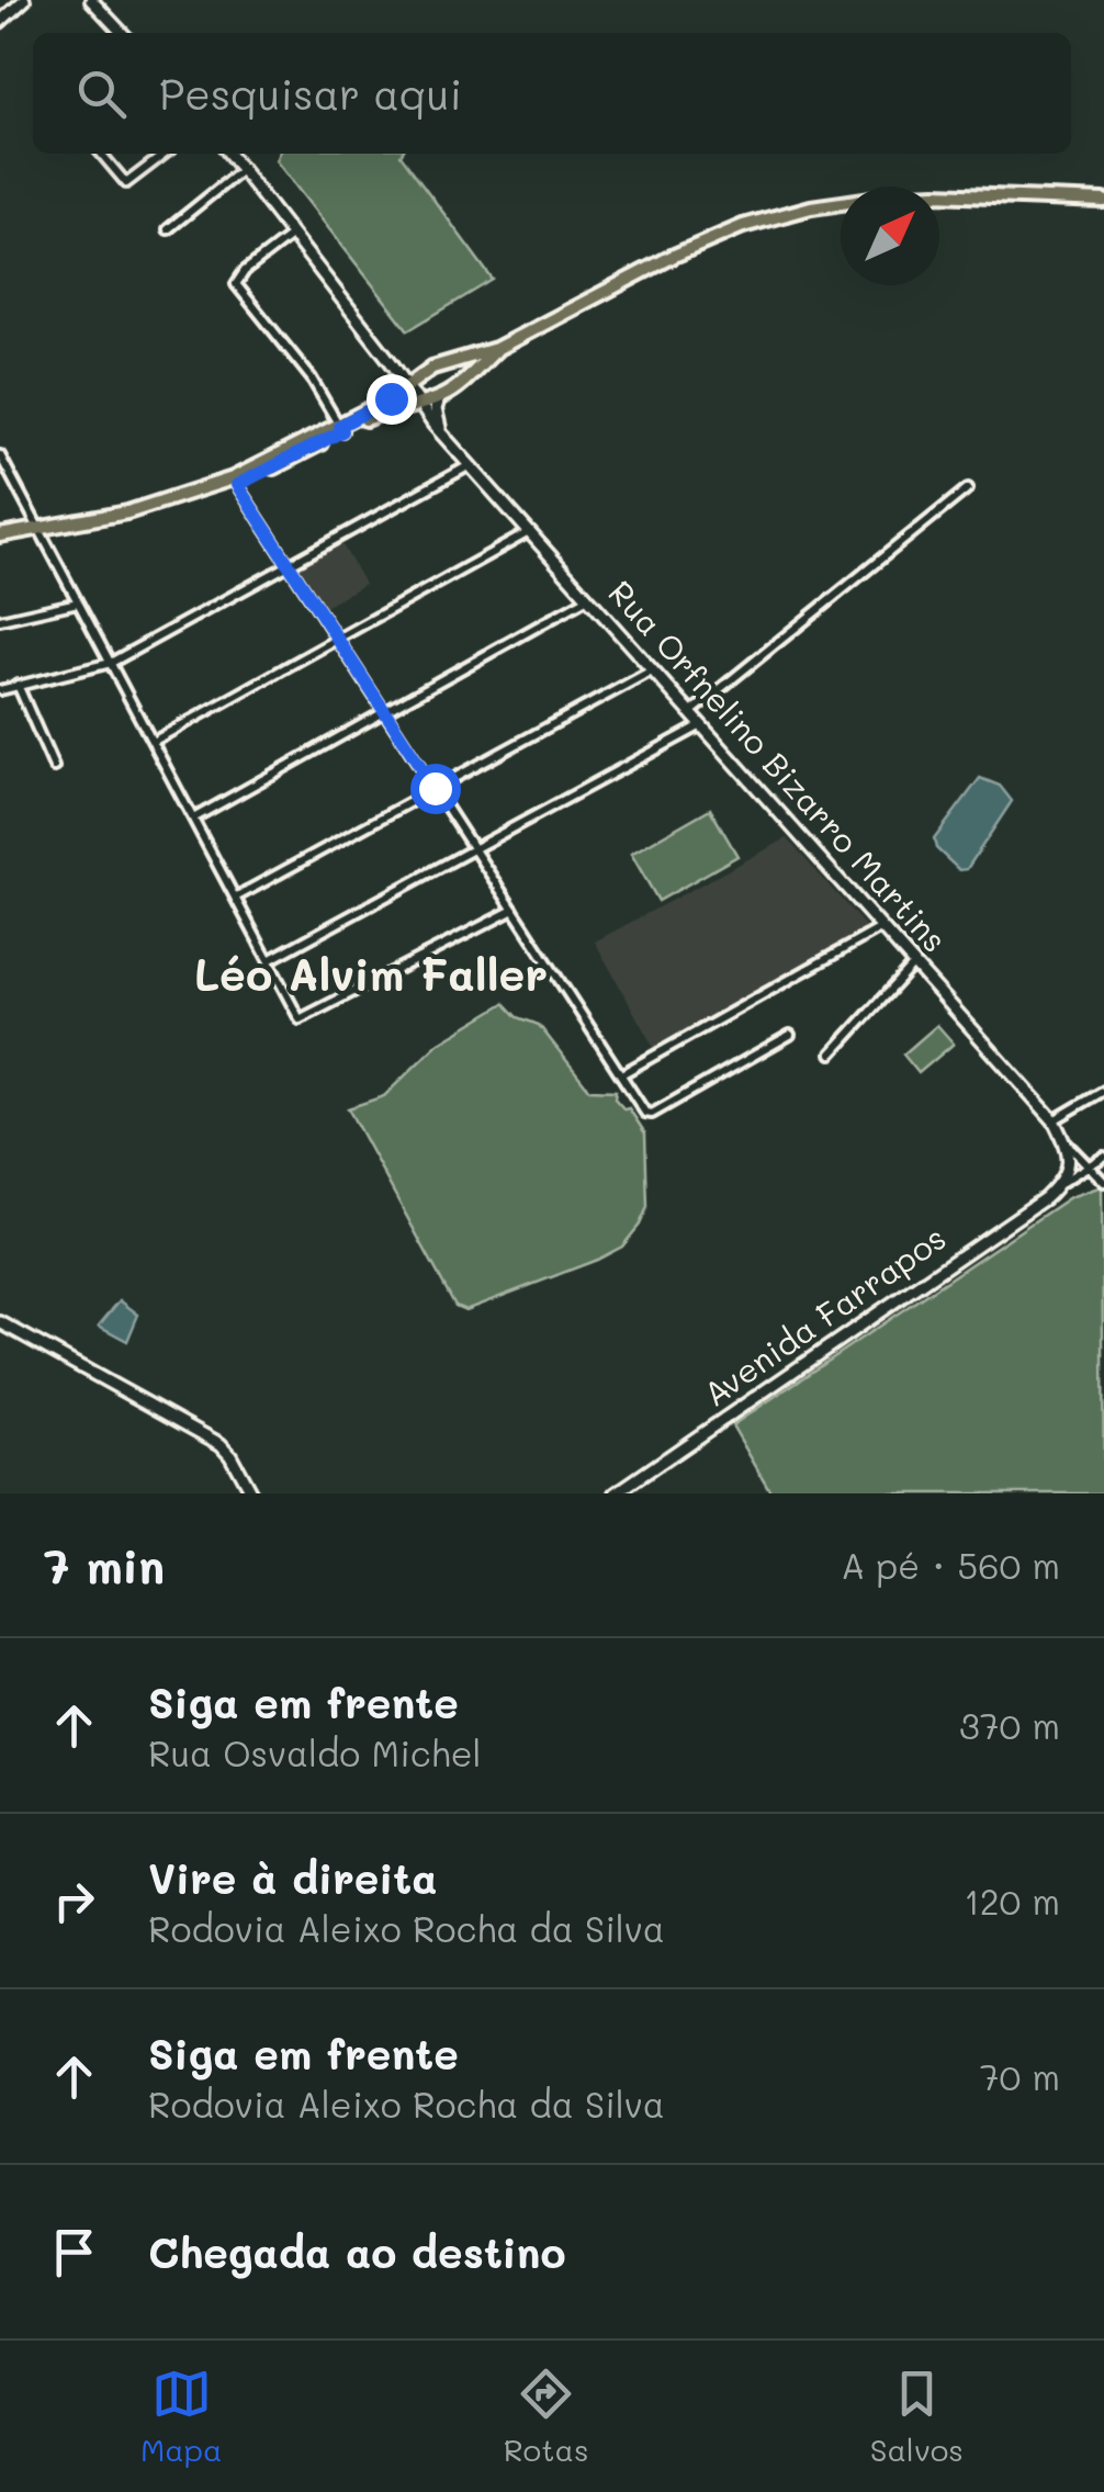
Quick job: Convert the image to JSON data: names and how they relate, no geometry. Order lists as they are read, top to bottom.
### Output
{
  "streets": {
    "street": ["Rua Orfnelino Bizarro Martins", "Avenida Farrapos"]
  },
  "districts": ["Léo Alvim Faller"],
  "north": "top right",
  "page": {
    "search": "Pesquisar aqui",
    "heading": ["7 min", "A pé · 560 m"],
    "list": [
      ["Siga em frente", "Rua Osvaldo Michel", "370 m"],
      ["Vire à direita", "Rodovia Aleixo Rocha da Silva", "120 m"],
      ["Siga em frente", "Rodovia Aleixo Rocha da Silva", "70 m"],
      "Chegada ao destino"
    ],
    "nav": ["Mapa", "Rotas", "Salvos"]
  }
}
